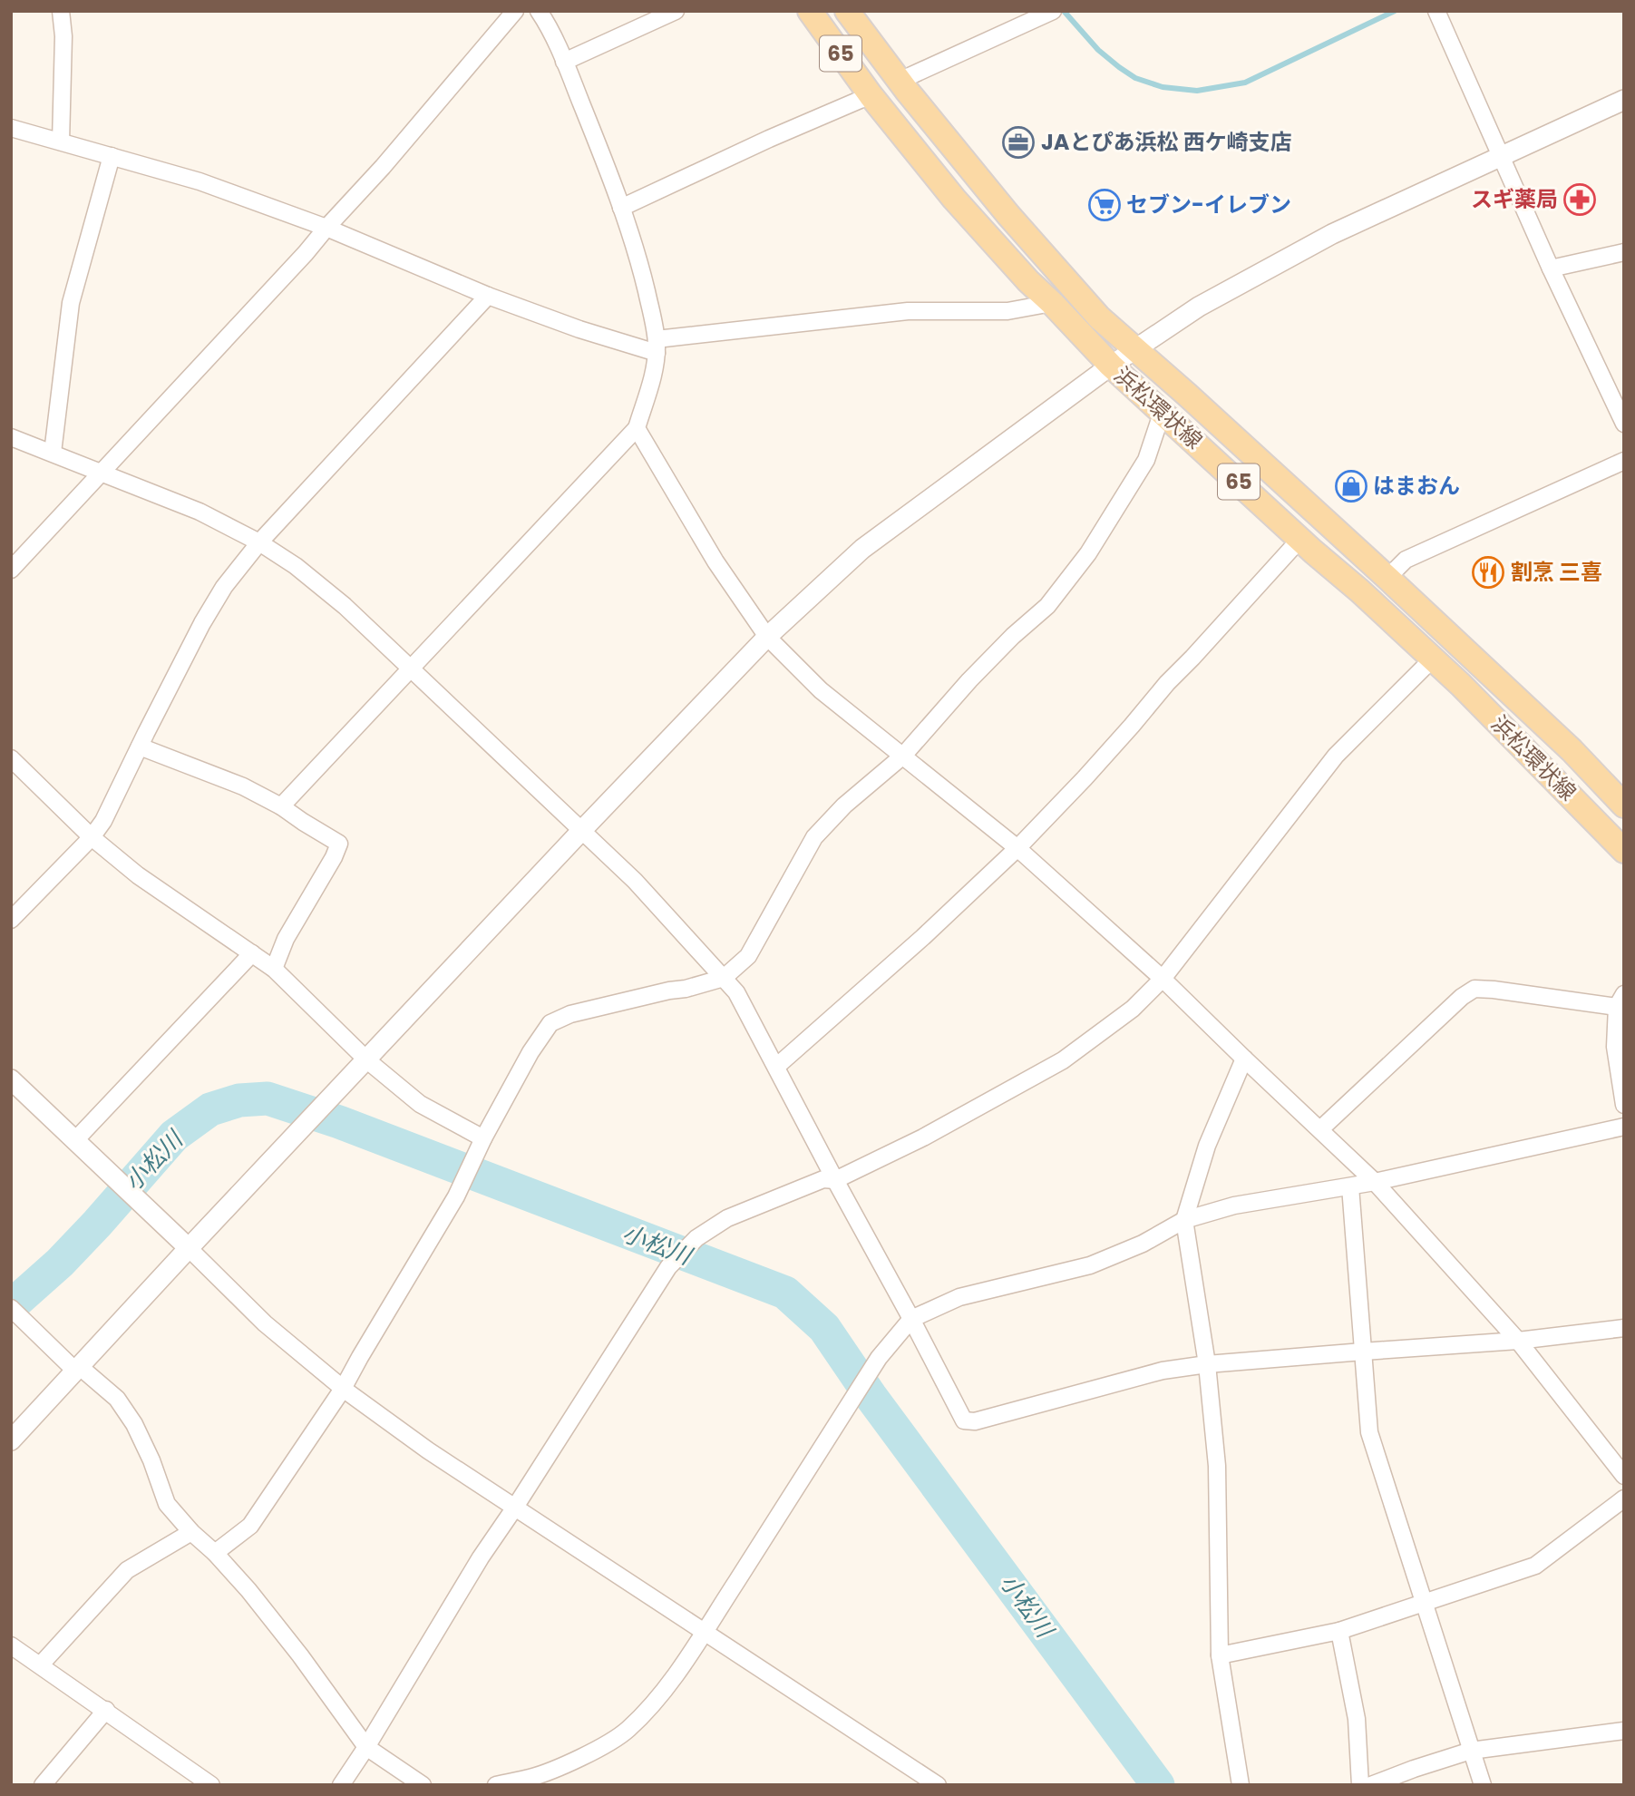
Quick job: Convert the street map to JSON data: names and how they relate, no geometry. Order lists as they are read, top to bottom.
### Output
{
  "streets": {
    "main road": ["65", "浜松環状線"]
  },
  "water": ["小松川"],
  "places": {
    "office": ["JAとぴあ浜松 西ケ崎支店"],
    "pharmacy": ["スギ薬局"],
    "supermarket": ["セブン-イレブン"],
    "shop": ["はまおん"],
    "restaurant": ["割烹 三喜"]
  }
}
